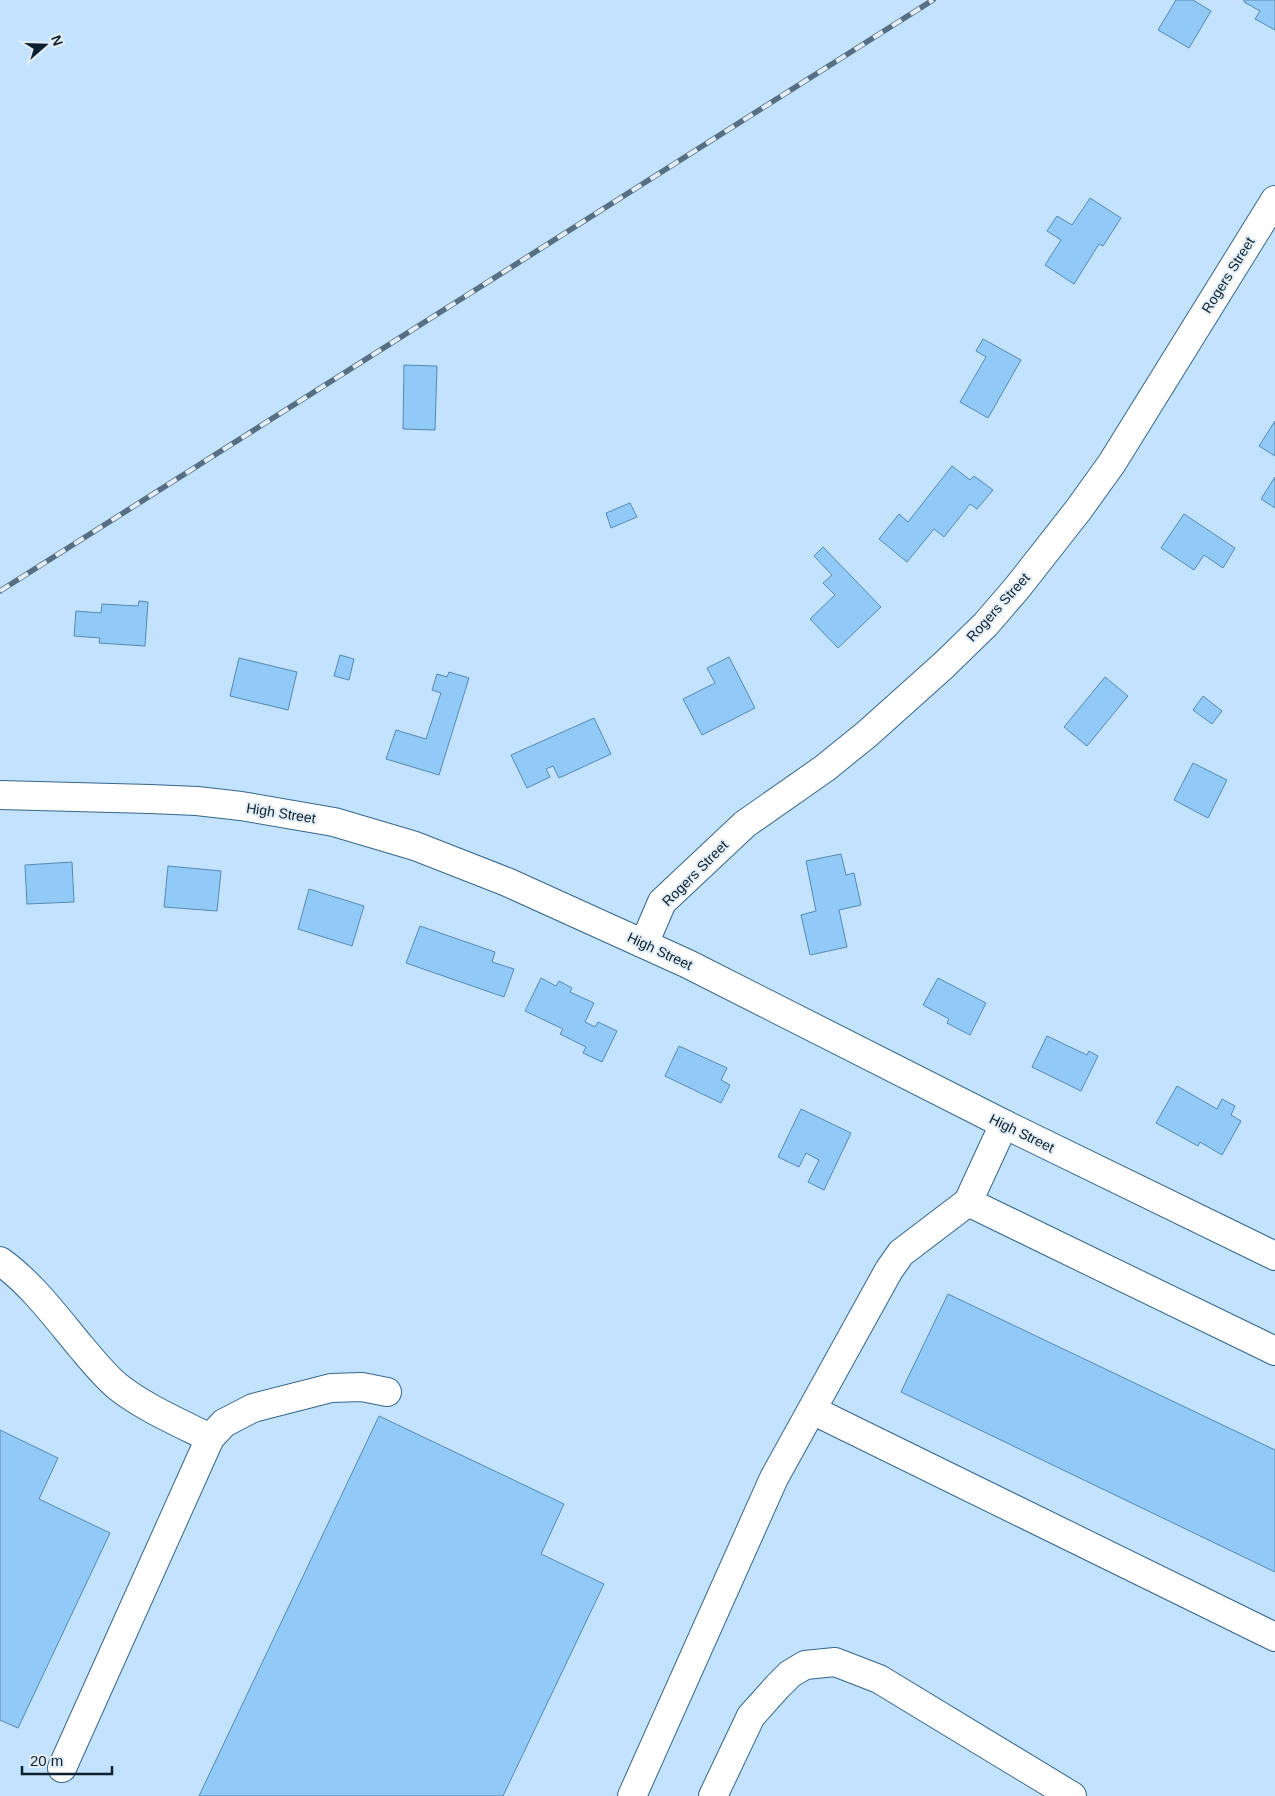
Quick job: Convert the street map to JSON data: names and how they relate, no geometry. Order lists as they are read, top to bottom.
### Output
{
  "streets": {
    "main road": ["Rogers Street", "High Street"]
  },
  "crossings": [
    ["Rogers Street", "High Street"]
  ],
  "scale_bar": "20 m",
  "north": "right"
}
